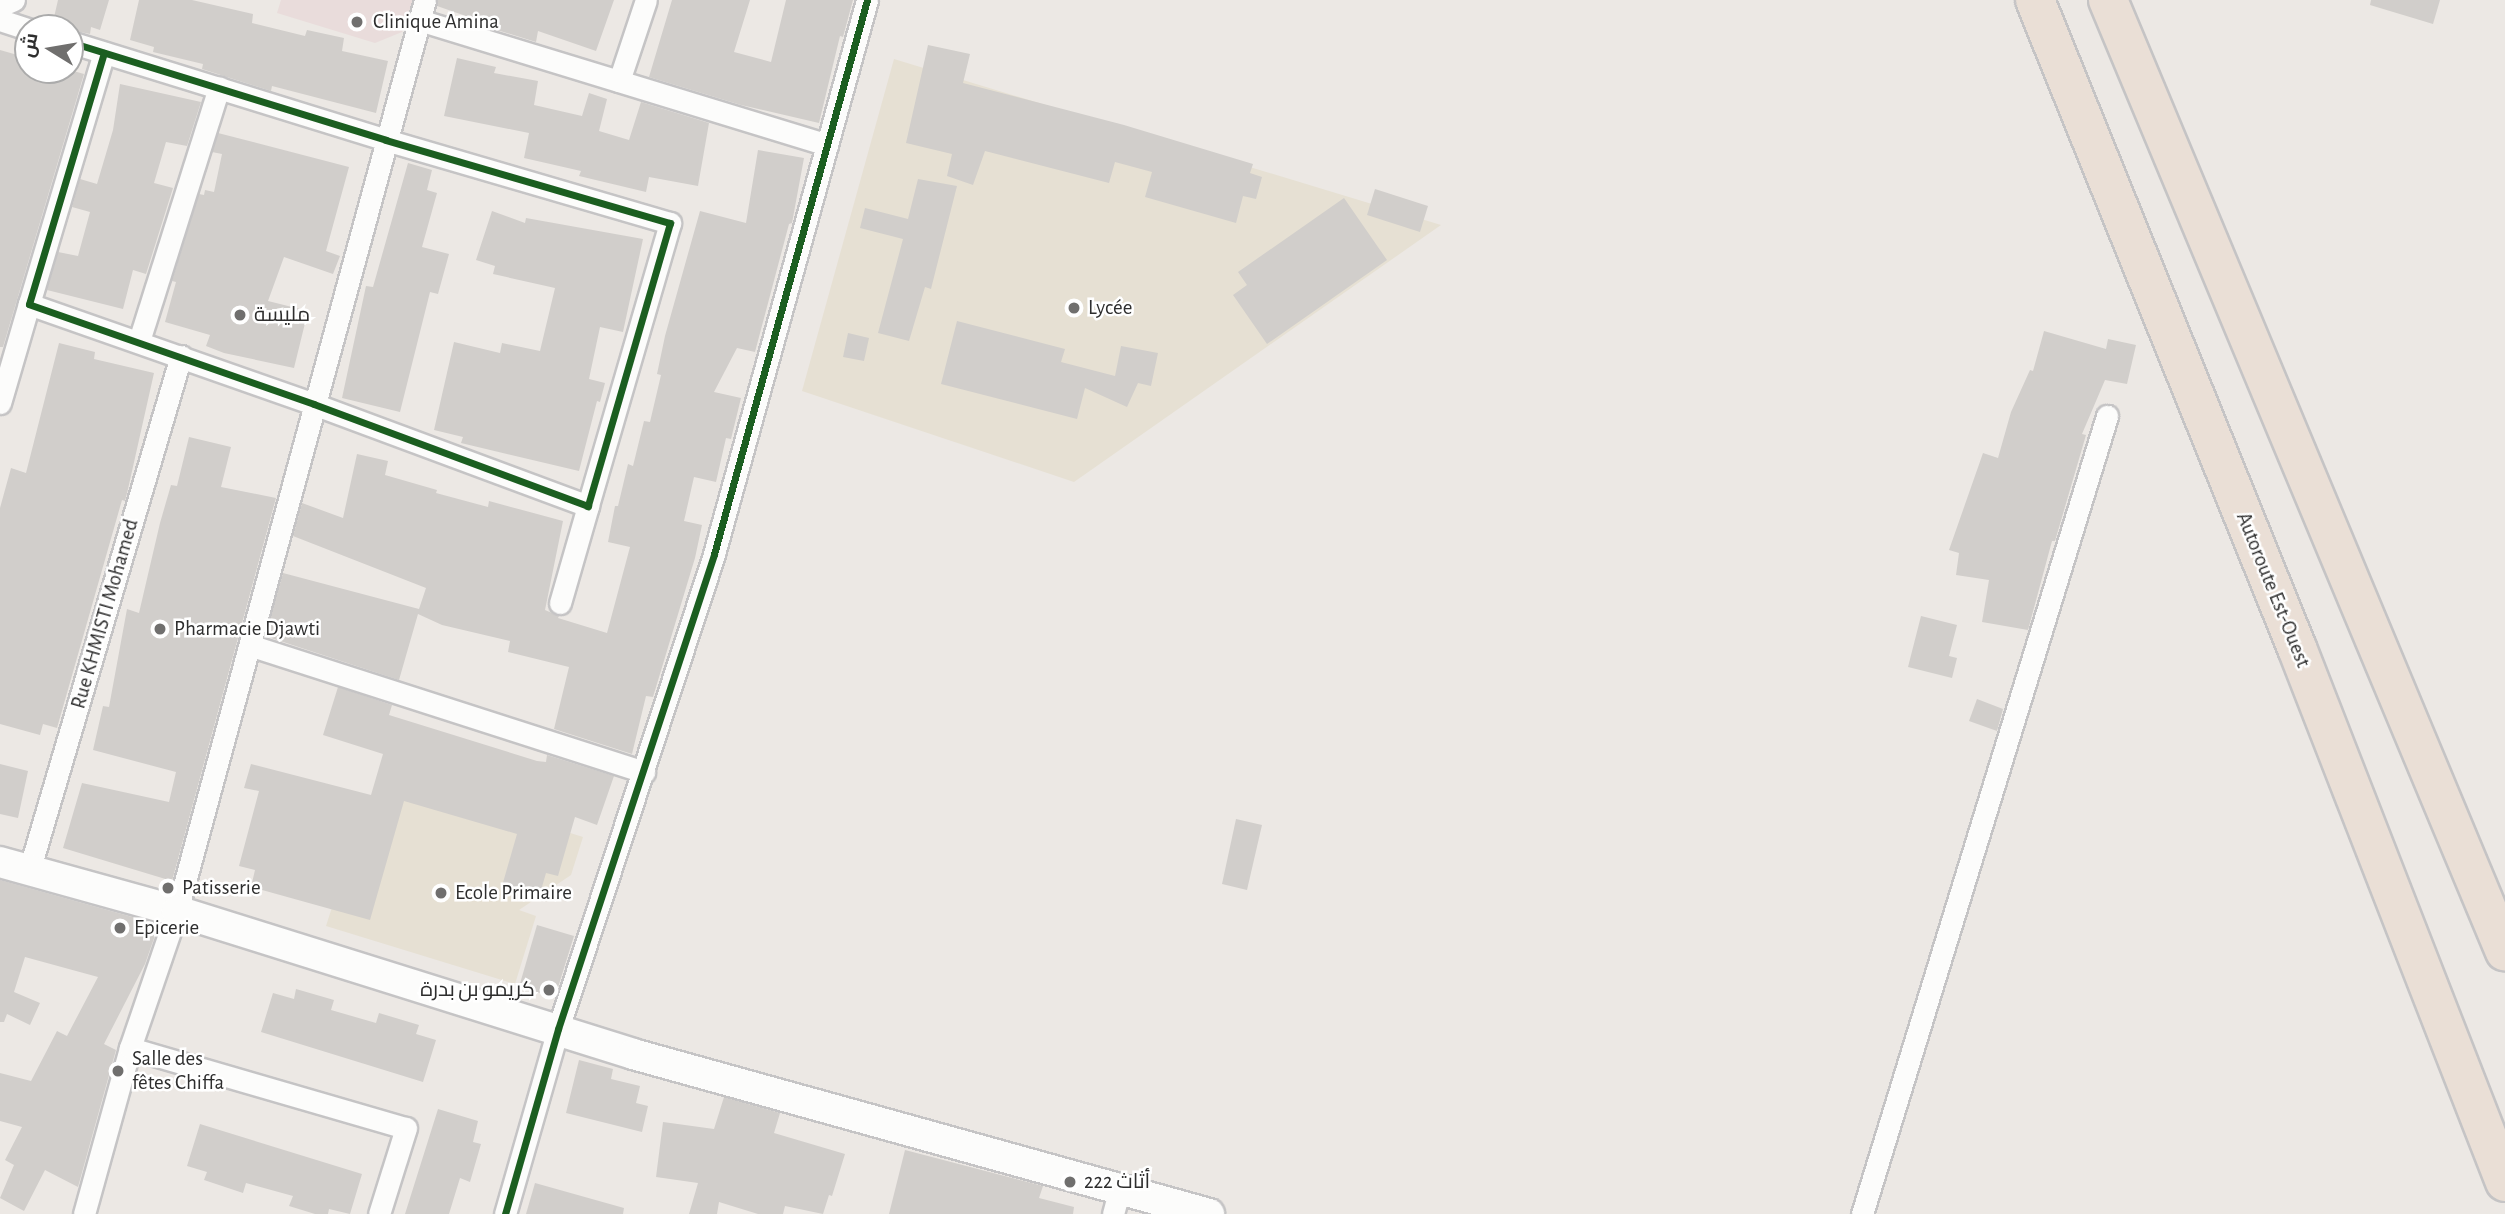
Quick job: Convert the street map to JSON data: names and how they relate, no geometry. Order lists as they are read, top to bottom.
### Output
{
  "streets": {
    "highway": ["Autoroute Est-Ouest"],
    "street": ["Rue KHMISTI Mohamed"]
  },
  "places": [
    "Clinique Amina",
    "Lycée",
    "مليسة",
    "Pharmacie Djawti",
    "Patisserie",
    "Ecole Primaire",
    "Epicerie",
    "كريمو بن بدرة",
    "Salle des fêtes Chiffa",
    "أثاث 222"
  ],
  "north": "left"
}
